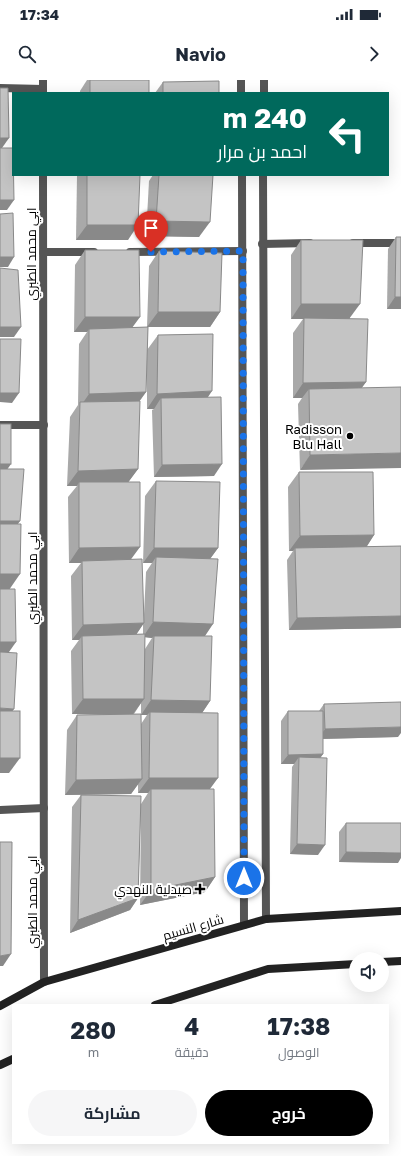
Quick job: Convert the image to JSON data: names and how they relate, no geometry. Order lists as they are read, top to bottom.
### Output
{
  "streets": {
    "street": ["ابي محمد الطبري", "شارع النسيم"]
  },
  "crossings": [
    ["ابي محمد الطبري", "شارع النسيم"]
  ],
  "places": {
    "other": ["Radisson Blu Hall"],
    "health": ["صيدلية النهدي"]
  },
  "page": {
    "status": "17:34",
    "header": "Navio",
    "turn": ["240 m", "احمد بن مرار"],
    "eta": [
      "17:38",
      "الوصول",
      "4",
      "دقيقة",
      "280",
      "m"
    ],
    "buttons": ["خروج", "مشاركة"]
  }
}
